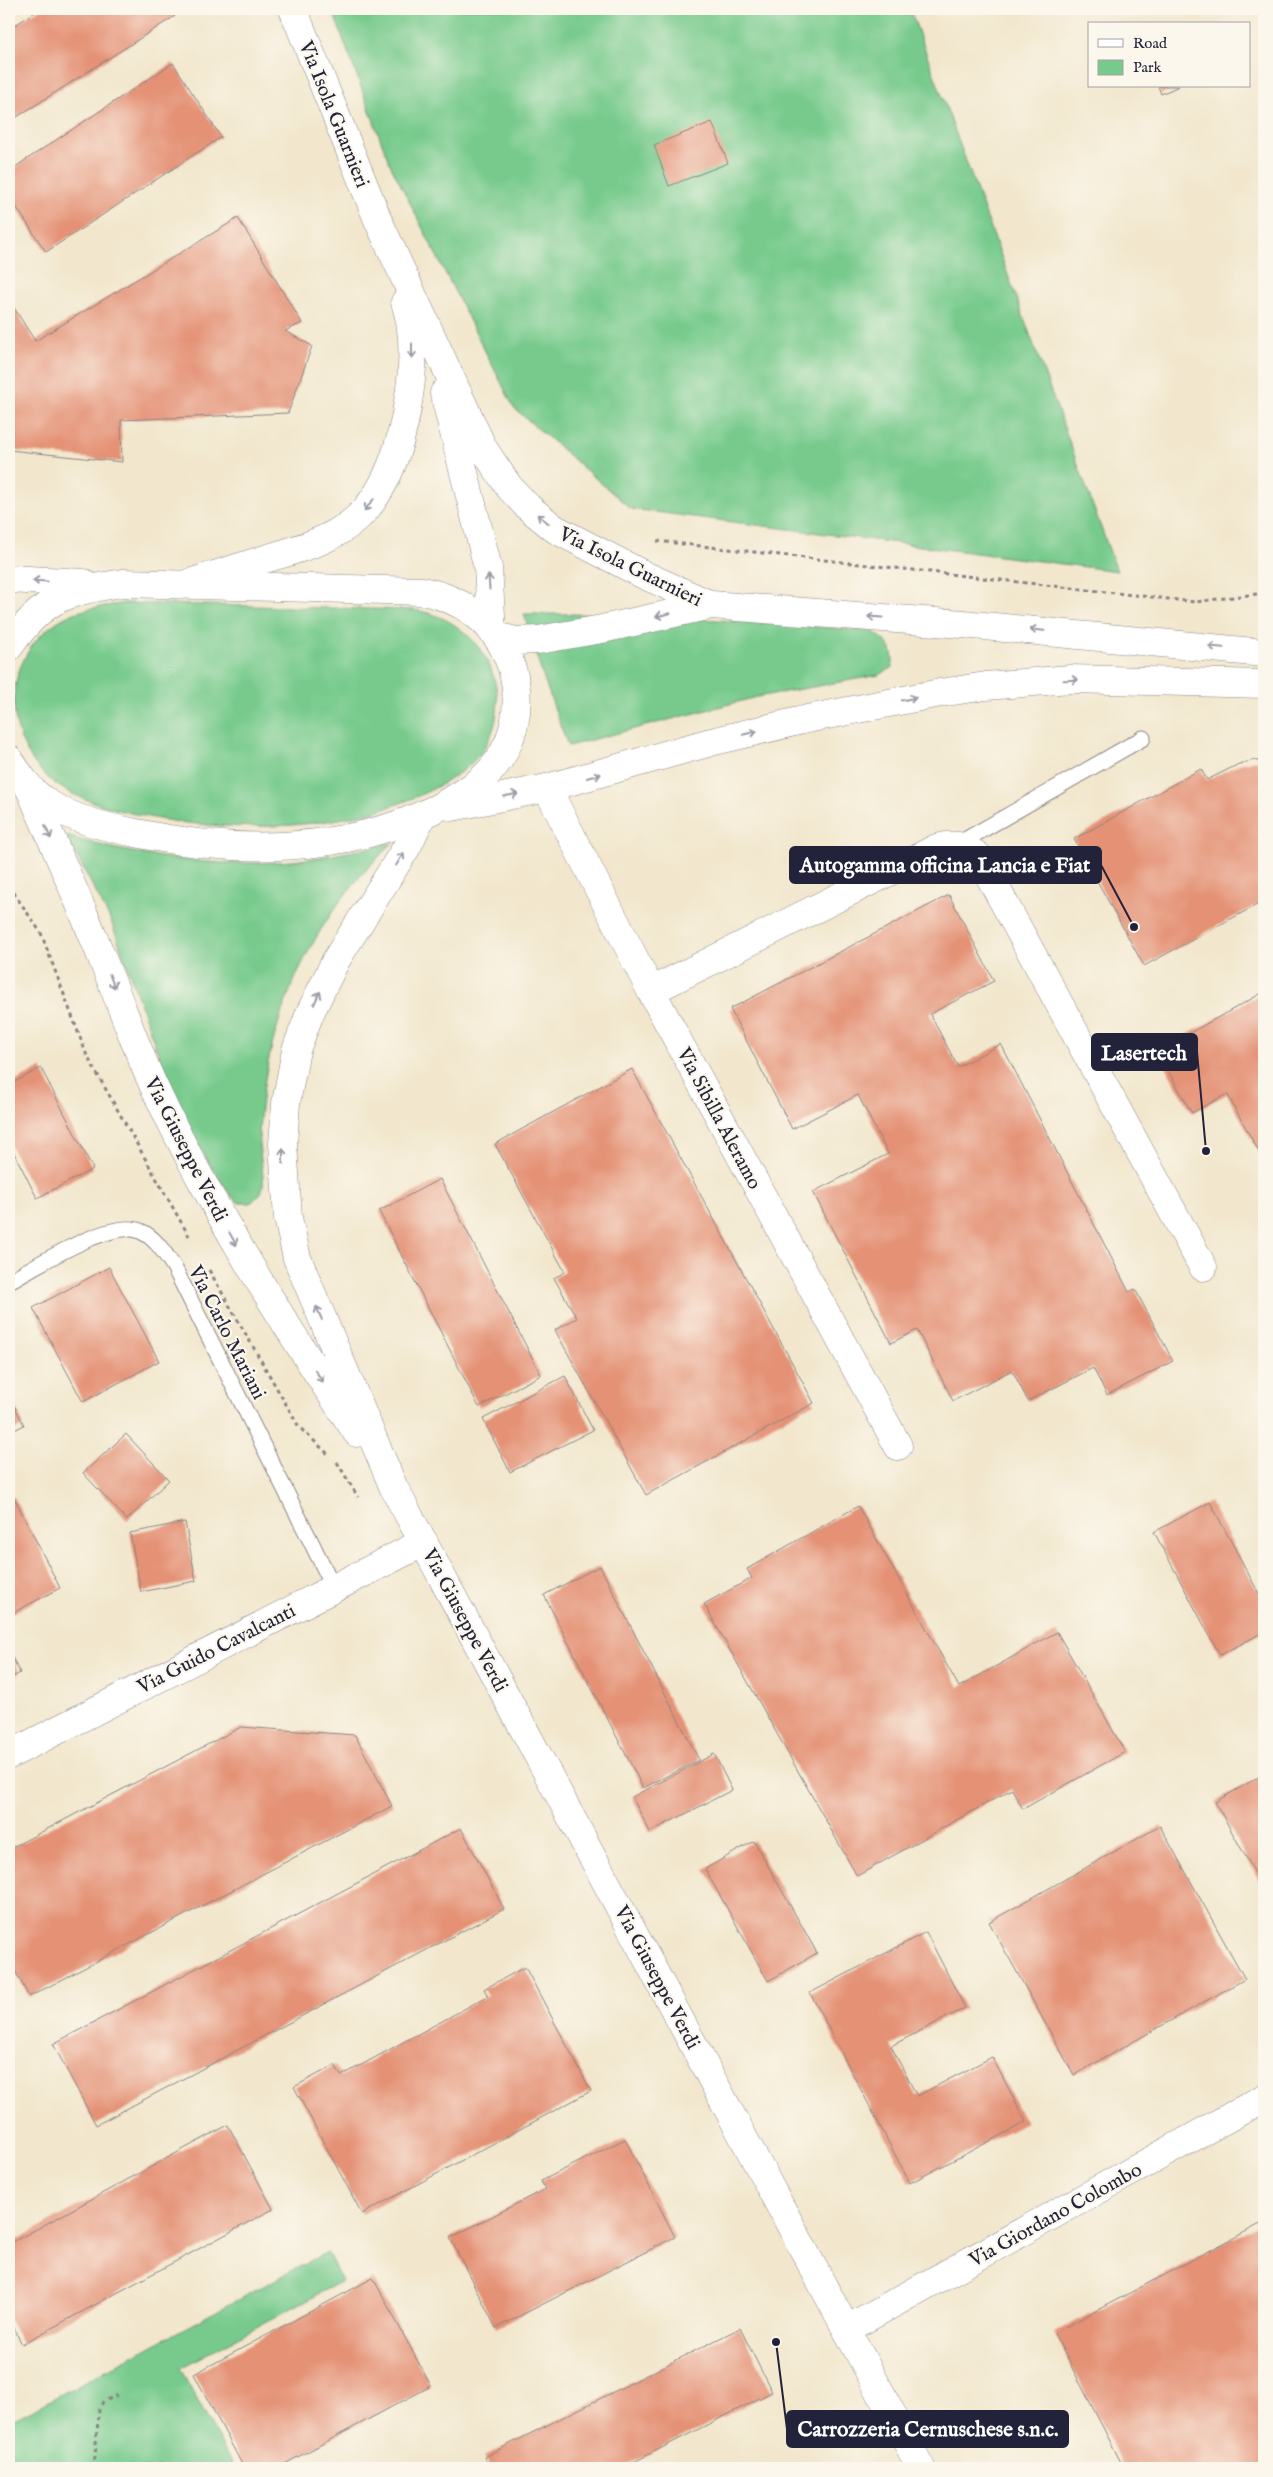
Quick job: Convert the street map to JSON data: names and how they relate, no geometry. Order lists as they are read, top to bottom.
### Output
{
  "streets": {
    "street": [
      "Via Isola Guarnieri",
      "Via Sibilla Aleramo",
      "Via Giuseppe Verdi",
      "Via Guido Cavalcanti",
      "Via Giordano Colombo"
    ],
    "lane": ["Via Carlo Mariani"]
  },
  "crossings": [
    ["Via Giuseppe Verdi", "Via Guido Cavalcanti"],
    ["Via Giuseppe Verdi", "Via Giordano Colombo"],
    ["Via Carlo Mariani", "Via Guido Cavalcanti"]
  ],
  "places": ["Autogamma officina Lancia e Fiat", "Lasertech", "Carrozzeria Cernuschese s.n.c."],
  "legend": ["Road", "Park"]
}
